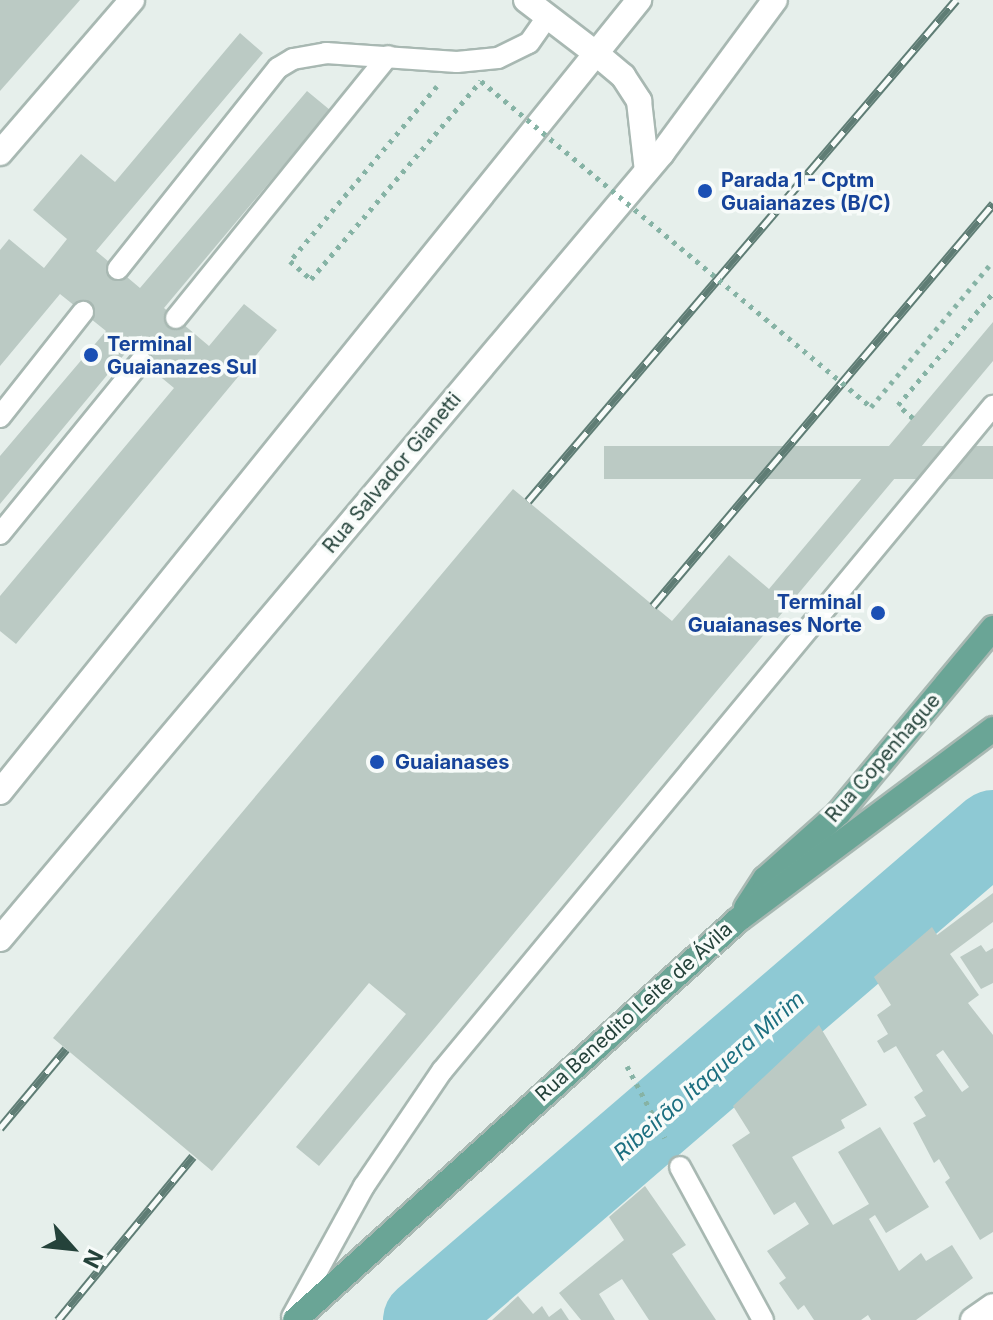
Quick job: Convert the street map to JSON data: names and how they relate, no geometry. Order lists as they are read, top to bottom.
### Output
{
  "streets": {
    "main road": ["Rua Salvador Gianetti", "Rua Copenhague", "Rua Benedito Leite de Ávila"]
  },
  "crossings": [
    ["Rua Copenhague", "Rua Benedito Leite de Ávila"]
  ],
  "water": ["Ribeirão Itaquera Mirim"],
  "places": [
    "Parada 1 - Cptm Guaianazes (B/C)",
    "Terminal Guaianazes Sul",
    "Terminal Guaianases Norte",
    "Guaianases"
  ],
  "north": "bottom right"
}
